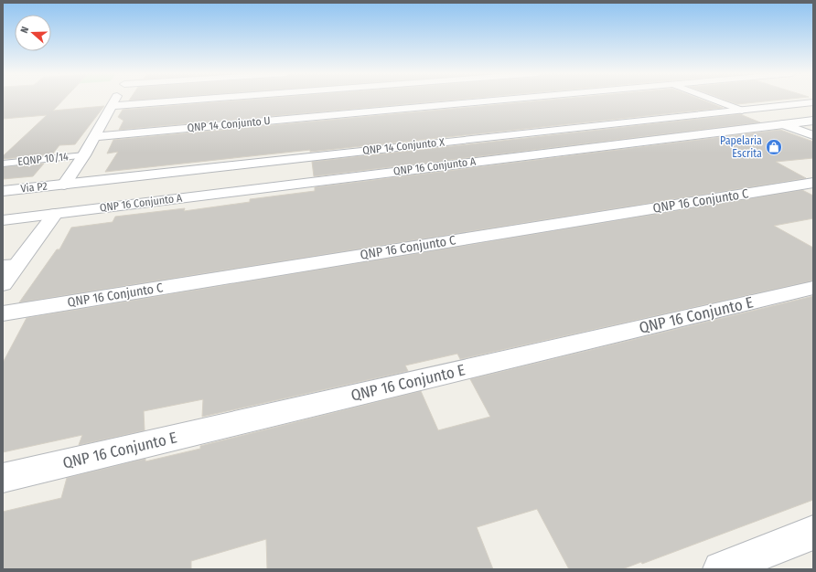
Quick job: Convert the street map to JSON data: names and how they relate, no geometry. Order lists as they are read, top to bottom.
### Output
{
  "streets": {
    "street": [
      "QNP 14 Conjunto U",
      "QNP 14 Conjunto X",
      "EQNP 10/14",
      "QNP 16 Conjunto A",
      "Via P2",
      "QNP 16 Conjunto C",
      "QNP 16 Conjunto E"
    ]
  },
  "crossings": [
    ["QNP 14 Conjunto U", "EQNP 10/14"],
    ["QNP 14 Conjunto X", "EQNP 10/14"],
    ["QNP 14 Conjunto X", "Via P2"],
    ["EQNP 10/14", "Via P2"]
  ],
  "places": {
    "shop": ["Papelaria Escrita"]
  },
  "north": "left"
}
